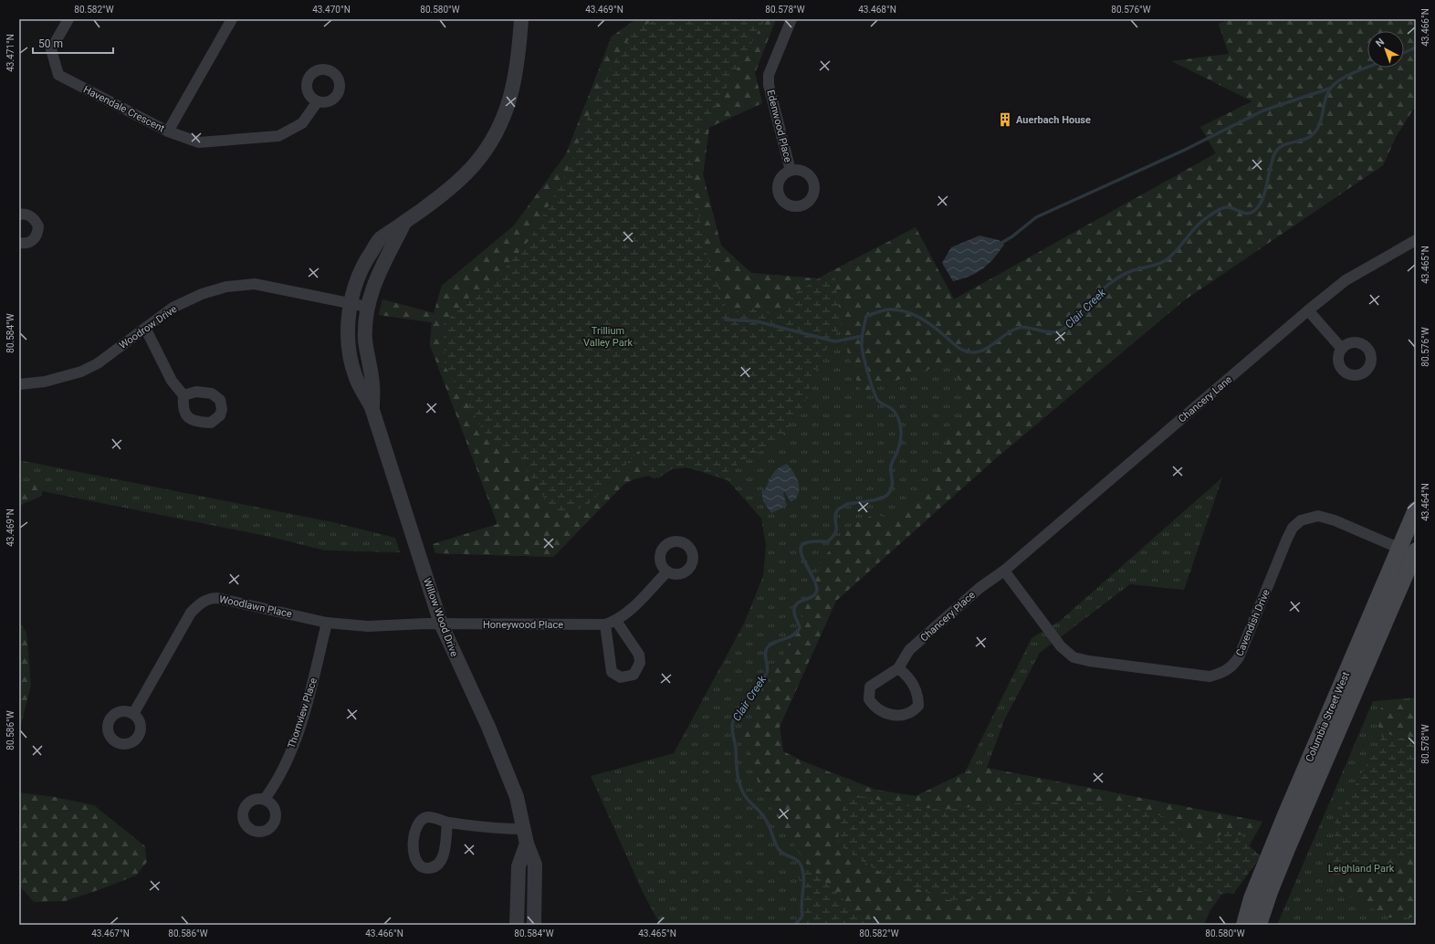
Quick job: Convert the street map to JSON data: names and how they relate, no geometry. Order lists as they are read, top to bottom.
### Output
{
  "streets": {
    "main road": ["Columbia Street West"],
    "street": [
      "Havendale Crescent",
      "Edenwood Place",
      "Woodrow Drive",
      "Chancery Lane",
      "Woodlawn Place",
      "Chancery Place",
      "Willow Wood Drive",
      "Cavendish Drive",
      "Honeywood Place",
      "Thornview Place"
    ]
  },
  "crossings": [
    ["Woodrow Drive", "Willow Wood Drive"],
    ["Chancery Lane", "Chancery Place"],
    ["Chancery Lane", "Cavendish Drive"],
    ["Woodlawn Place", "Willow Wood Drive"],
    ["Woodlawn Place", "Honeywood Place"],
    ["Woodlawn Place", "Thornview Place"],
    ["Chancery Place", "Cavendish Drive"],
    ["Willow Wood Drive", "Honeywood Place"],
    ["Cavendish Drive", "Columbia Street West"]
  ],
  "water": ["Clair Creek"],
  "parks": ["Trillium Valley Park", "Leighland Park"],
  "places": {
    "building": ["Auerbach House"]
  },
  "scale_bar": "50 m",
  "north": "top left",
  "coordinates": [
    "80.582°W",
    "43.470°N",
    "80.580°W",
    "43.469°N",
    "80.578°W",
    "43.468°N",
    "80.576°W",
    "43.466°N",
    "43.471°N",
    "43.465°N",
    "80.584°W",
    "43.464°N",
    "80.586°W",
    "43.467°N"
  ]
}
